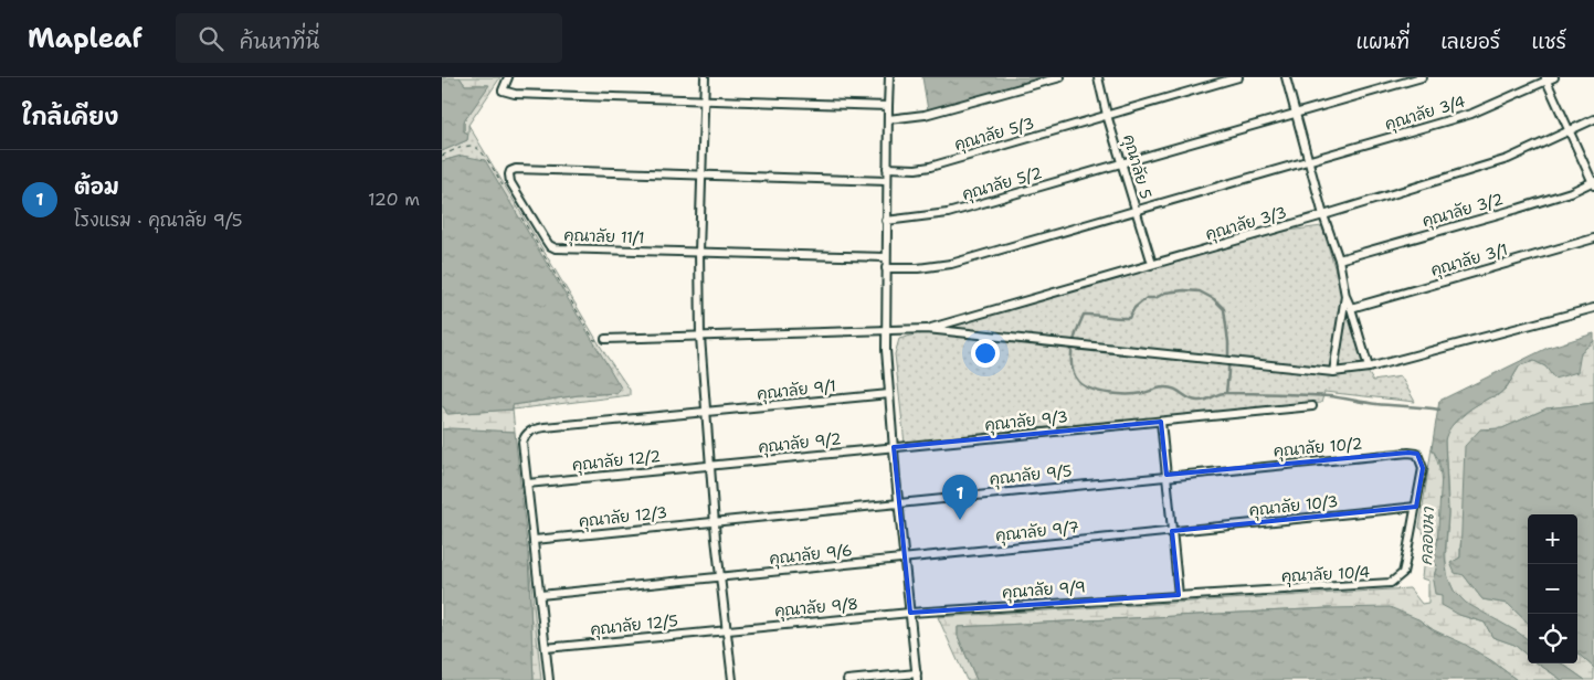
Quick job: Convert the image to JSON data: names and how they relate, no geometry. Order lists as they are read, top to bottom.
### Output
{
  "streets": {
    "street": [
      "คุณาลัย 3/4",
      "คุณาลัย 5/3",
      "คุณาลัย 5",
      "คุณาลัย 5/2",
      "คุณาลัย 3/2",
      "คุณาลัย 3/3",
      "คุณาลัย 11/1",
      "คุณาลัย 3/1",
      "คุณาลัย 9/1",
      "คุณาลัย 9/3",
      "คุณาลัย 9/2",
      "คุณาลัย 10/2",
      "คุณาลัย 12/2",
      "คุณาลัย 9/5",
      "คุณาลัย 10/3",
      "คุณาลัย 12/3",
      "คุณาลัย 9/7",
      "คุณาลัย 9/6",
      "คุณาลัย 10/4",
      "คุณาลัย 9/9",
      "คุณาลัย 9/8",
      "คุณาลัย 12/5"
    ]
  },
  "crossings": [
    ["คุณาลัย 3/4", "คุณาลัย 5"],
    ["คุณาลัย 5/3", "คุณาลัย 5"],
    ["คุณาลัย 5", "คุณาลัย 5/2"],
    ["คุณาลัย 5", "คุณาลัย 3/3"],
    ["คุณาลัย 9/1", "คุณาลัย 12/2"],
    ["คุณาลัย 9/1", "คุณาลัย 12/3"],
    ["คุณาลัย 9/1", "คุณาลัย 9/6"],
    ["คุณาลัย 9/1", "คุณาลัย 12/5"],
    ["คุณาลัย 9/3", "คุณาลัย 9/2"],
    ["คุณาลัย 9/2", "คุณาลัย 12/2"],
    ["คุณาลัย 10/2", "คุณาลัย 9/5"],
    ["คุณาลัย 10/2", "คุณาลัย 10/3"],
    ["คุณาลัย 10/2", "คุณาลัย 10/4"],
    ["คุณาลัย 9/5", "คุณาลัย 12/3"],
    ["คุณาลัย 10/3", "คุณาลัย 9/7"],
    ["คุณาลัย 10/3", "คุณาลัย 10/4"],
    ["คุณาลัย 9/7", "คุณาลัย 9/6"],
    ["คุณาลัย 10/4", "คุณาลัย 9/9"],
    ["คุณาลัย 9/9", "คุณาลัย 9/8"],
    ["คุณาลัย 9/8", "คุณาลัย 12/5"]
  ],
  "water": ["คลองนา"],
  "page": {
    "header": "Mapleaf",
    "search": "ค้นหาที่นี่",
    "nav": ["แผนที่", "เลเยอร์", "แชร์"],
    "heading": "ใกล้เคียง",
    "list": [
      {
        "mark": "1",
        "name": "ต้อม",
        "note": "โรงแรม · คุณาลัย 9/5",
        "value": "120 m"
      }
    ],
    "pins": "1",
    "map_buttons": ["+", "−"]
  }
}
